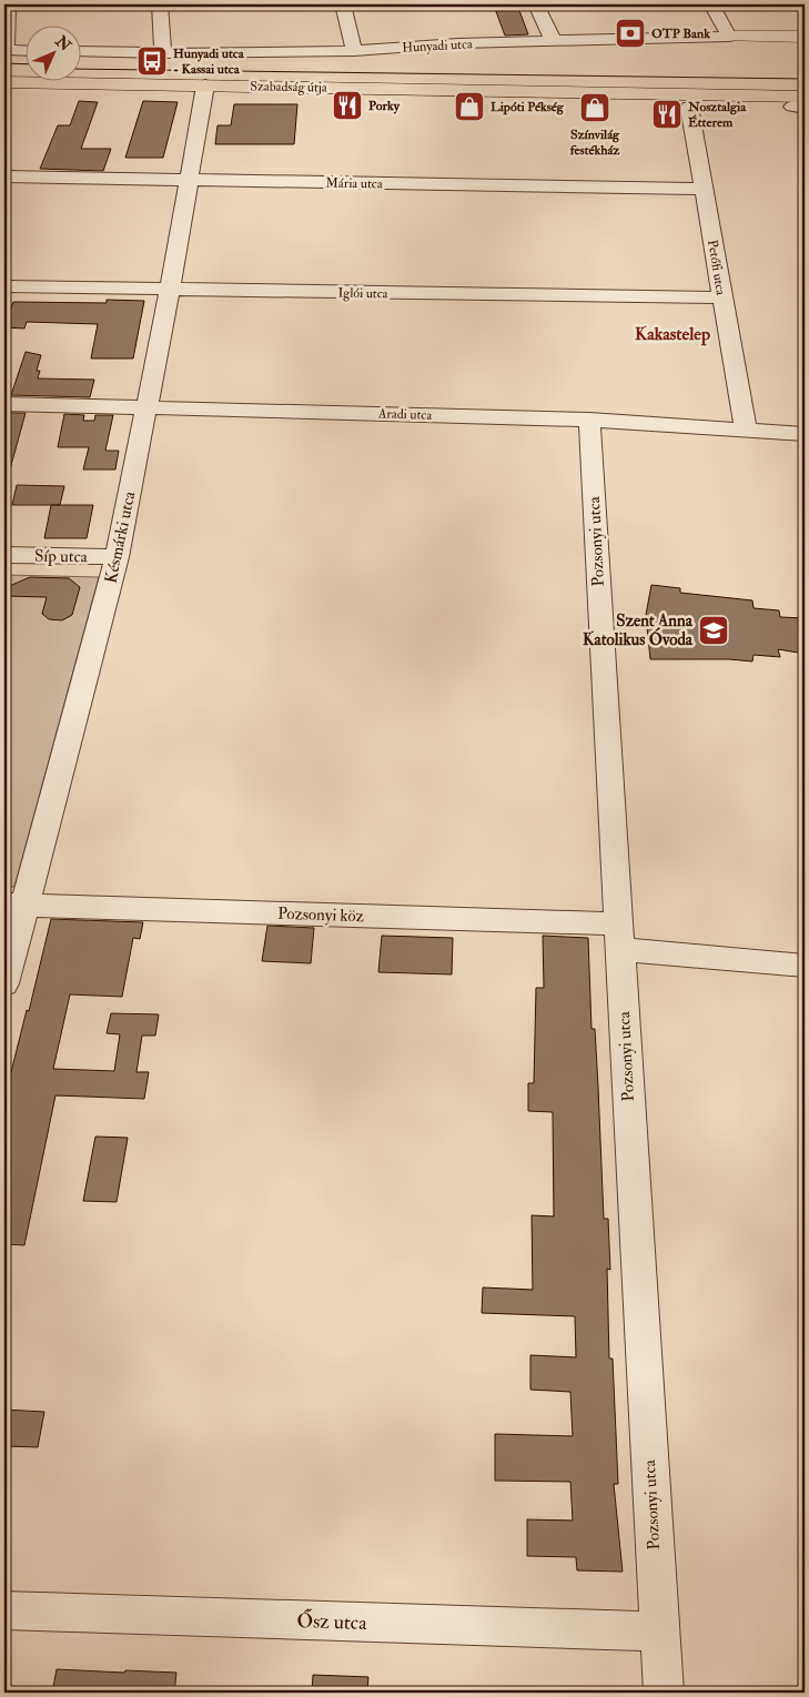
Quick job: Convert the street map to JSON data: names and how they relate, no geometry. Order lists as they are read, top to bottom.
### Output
{
  "streets": {
    "main road": ["Szabadság útja"],
    "street": [
      "Hunyadi utca",
      "Mária utca",
      "Petőfi utca",
      "Iglói utca",
      "Aradi utca",
      "Késmárki utca",
      "Pozsonyi utca",
      "Síp utca",
      "Pozsonyi köz",
      "Ősz utca"
    ]
  },
  "crossings": [
    ["Szabadság útja", "Késmárki utca"],
    ["Mária utca", "Petőfi utca"],
    ["Mária utca", "Késmárki utca"],
    ["Petőfi utca", "Iglói utca"],
    ["Petőfi utca", "Aradi utca"],
    ["Iglói utca", "Késmárki utca"],
    ["Aradi utca", "Késmárki utca"],
    ["Aradi utca", "Pozsonyi utca"],
    ["Késmárki utca", "Síp utca"],
    ["Késmárki utca", "Pozsonyi köz"],
    ["Pozsonyi utca", "Pozsonyi köz"],
    ["Pozsonyi utca", "Ősz utca"]
  ],
  "districts": ["Kakastelep"],
  "places": {
    "bank": ["OTP Bank"],
    "bus stop": ["Hunyadi utca - Kassai utca"],
    "restaurant": ["Porky", "Nosztalgia Étterem"],
    "shop": ["Lipóti Pékség", "Színvilág festékház"],
    "school or university": ["Szent Anna Katolikus Óvoda"]
  },
  "north": "top right"
}
